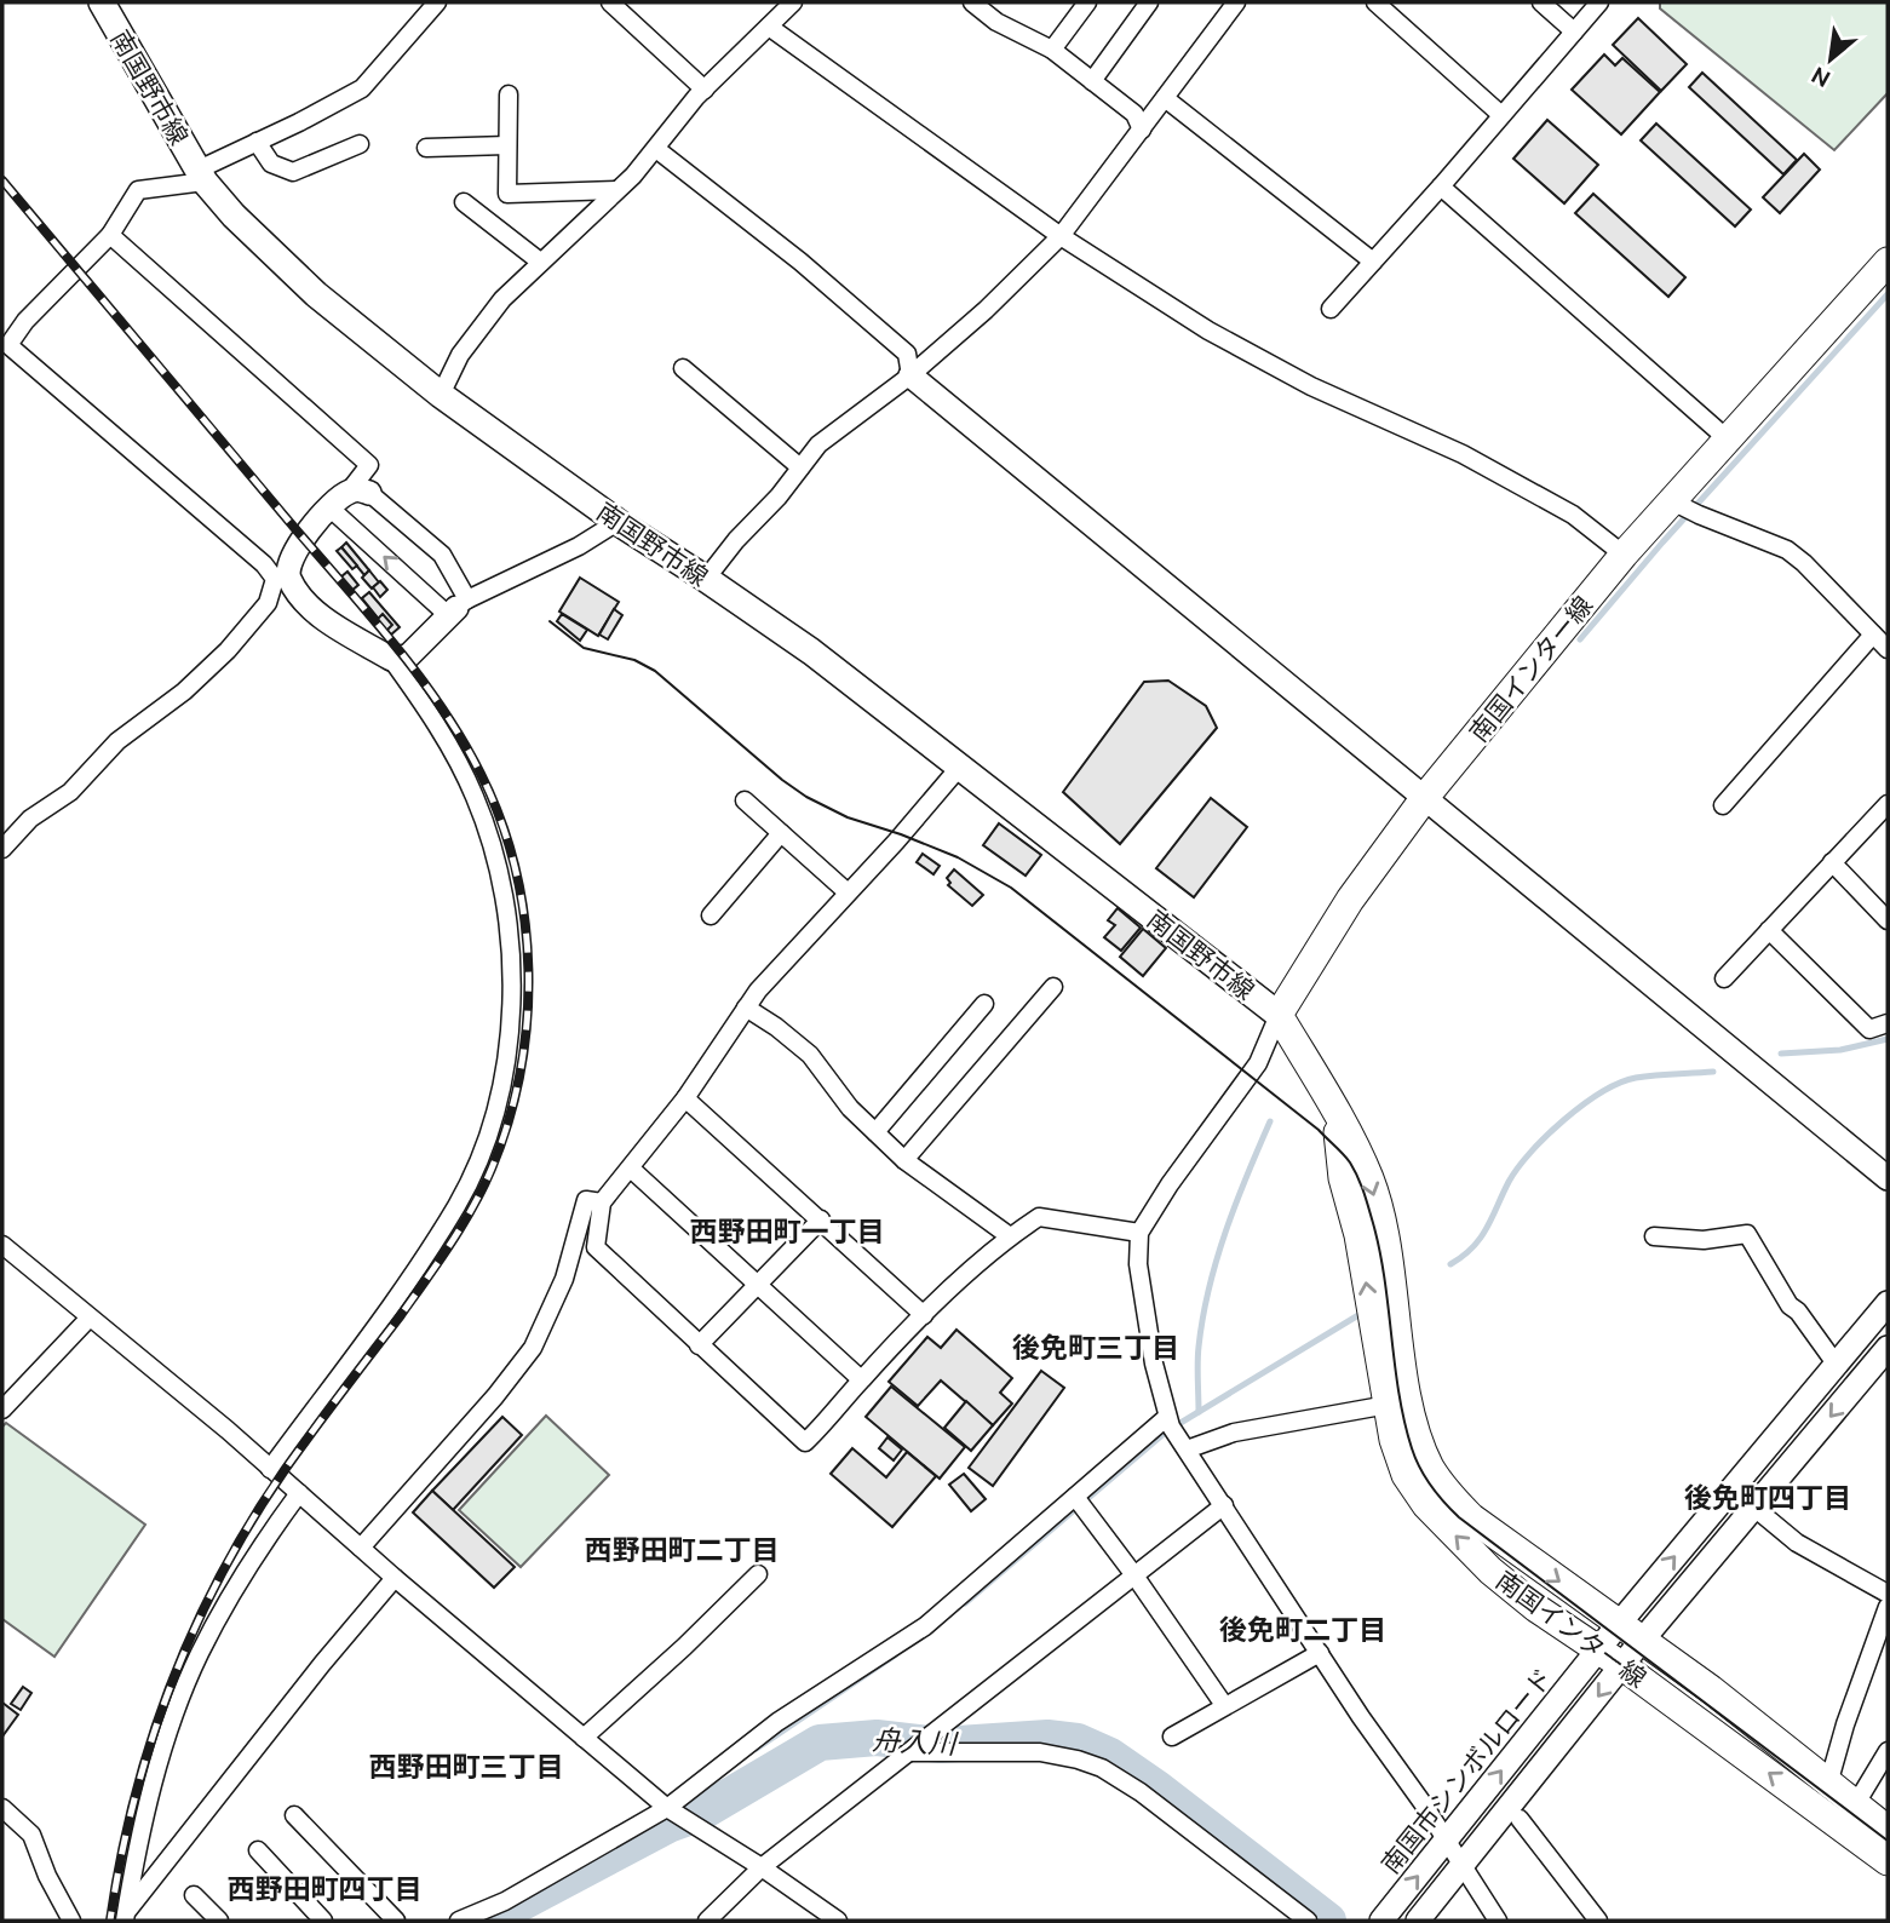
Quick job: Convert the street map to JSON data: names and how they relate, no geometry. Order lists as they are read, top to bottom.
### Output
{
  "streets": {
    "main road": ["南国野市線", "南国インター線"],
    "street": ["南国市シンボルロード"]
  },
  "crossings": [
    ["南国野市線", "南国インター線"],
    ["南国インター線", "南国市シンボルロード"]
  ],
  "districts": [
    "西野田町一丁目",
    "後免町三丁目",
    "後免町四丁目",
    "西野田町二丁目",
    "後免町二丁目",
    "西野田町三丁目",
    "西野田町四丁目"
  ],
  "water": ["舟入川"],
  "north": "bottom left"
}
